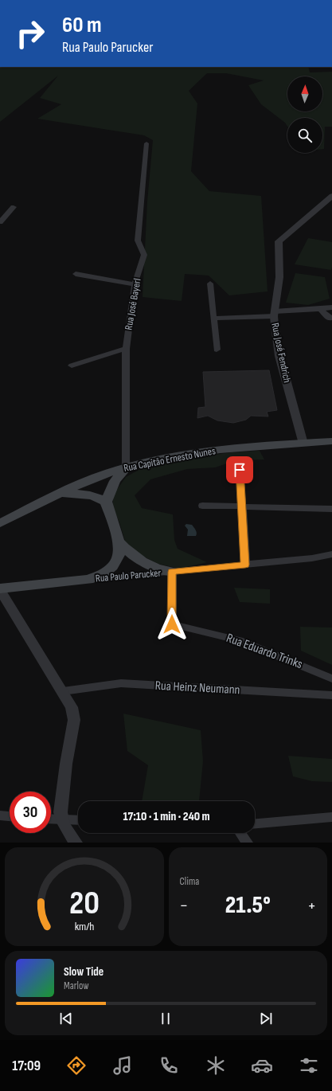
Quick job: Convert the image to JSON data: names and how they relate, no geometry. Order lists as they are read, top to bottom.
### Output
{
  "streets": {
    "main road": ["Rua Capitão Ernesto Nunes", "Rua Paulo Parucker"],
    "street": [
      "Rua José Bayerl",
      "Rua José Fendrich",
      "Rua Eduardo Trinks",
      "Rua Heinz Neumann"
    ]
  },
  "crossings": [
    ["Rua José Bayerl", "Rua Capitão Ernesto Nunes"],
    ["Rua José Fendrich", "Rua Capitão Ernesto Nunes"],
    ["Rua Paulo Parucker", "Rua Eduardo Trinks"]
  ],
  "north": "top",
  "page": {
    "turn": ["60 m", "Rua Paulo Parucker"],
    "limit": "30",
    "trip": "17:10 · 1 min · 240 m",
    "tile": "Clima",
    "heat": ["−", "21.5°", "+"],
    "song": ["Slow Tide", "Marlow"],
    "tabs": "17:09",
    "gauge": ["20", "km/h"]
  }
}
